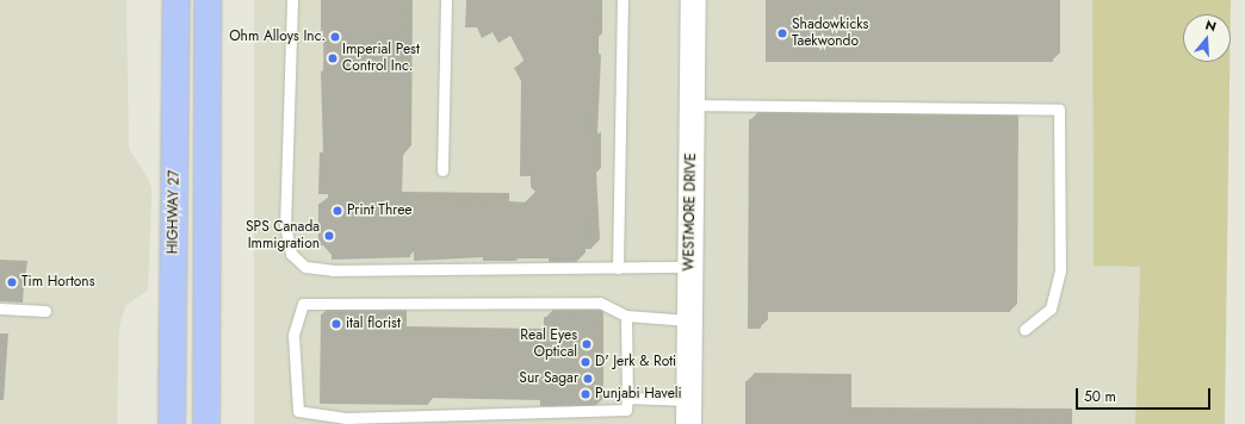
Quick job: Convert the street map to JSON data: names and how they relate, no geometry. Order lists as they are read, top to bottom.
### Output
{
  "streets": {
    "main road": ["HIGHWAY 27"],
    "street": ["WESTMORE DRIVE"]
  },
  "places": [
    "Shadowkicks Taekwondo",
    "Ohm Alloys Inc.",
    "Imperial Pest Control Inc.",
    "Print Three",
    "SPS Canada Immigration",
    "Tim Hortons",
    "ital florist",
    "Real Eyes Optical",
    "D' Jerk & Roti",
    "Sur Sagar",
    "Punjabi Haveli"
  ],
  "scale_bar": "50 m",
  "north": "top"
}
